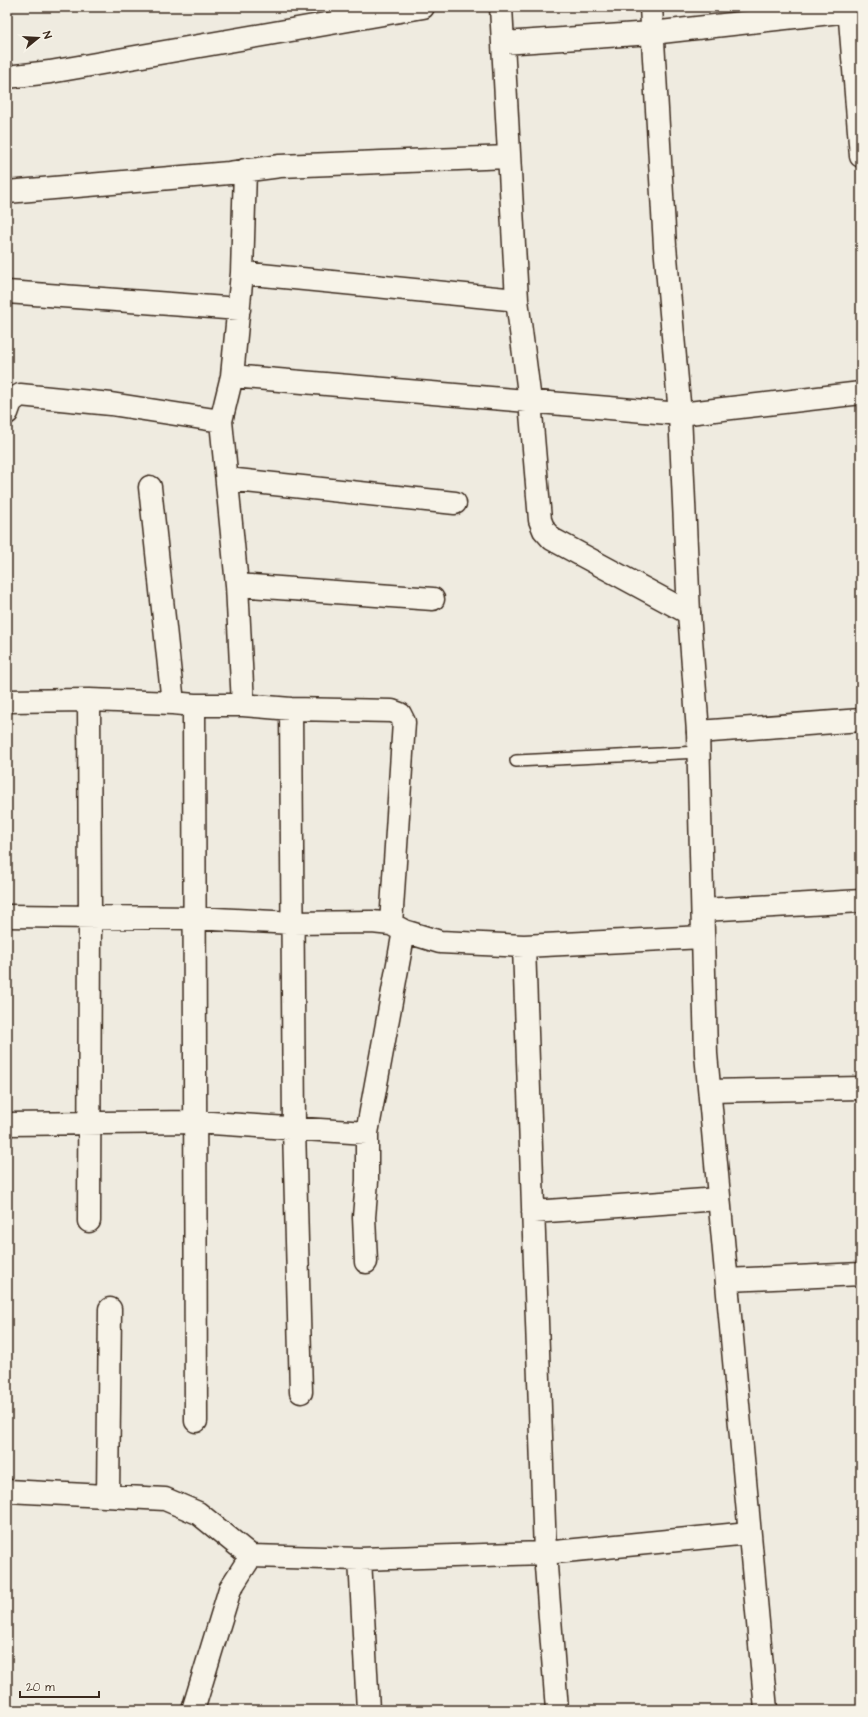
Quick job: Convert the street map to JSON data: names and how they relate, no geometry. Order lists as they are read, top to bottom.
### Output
{
  "scale_bar": "20 m",
  "north": "right"
}
